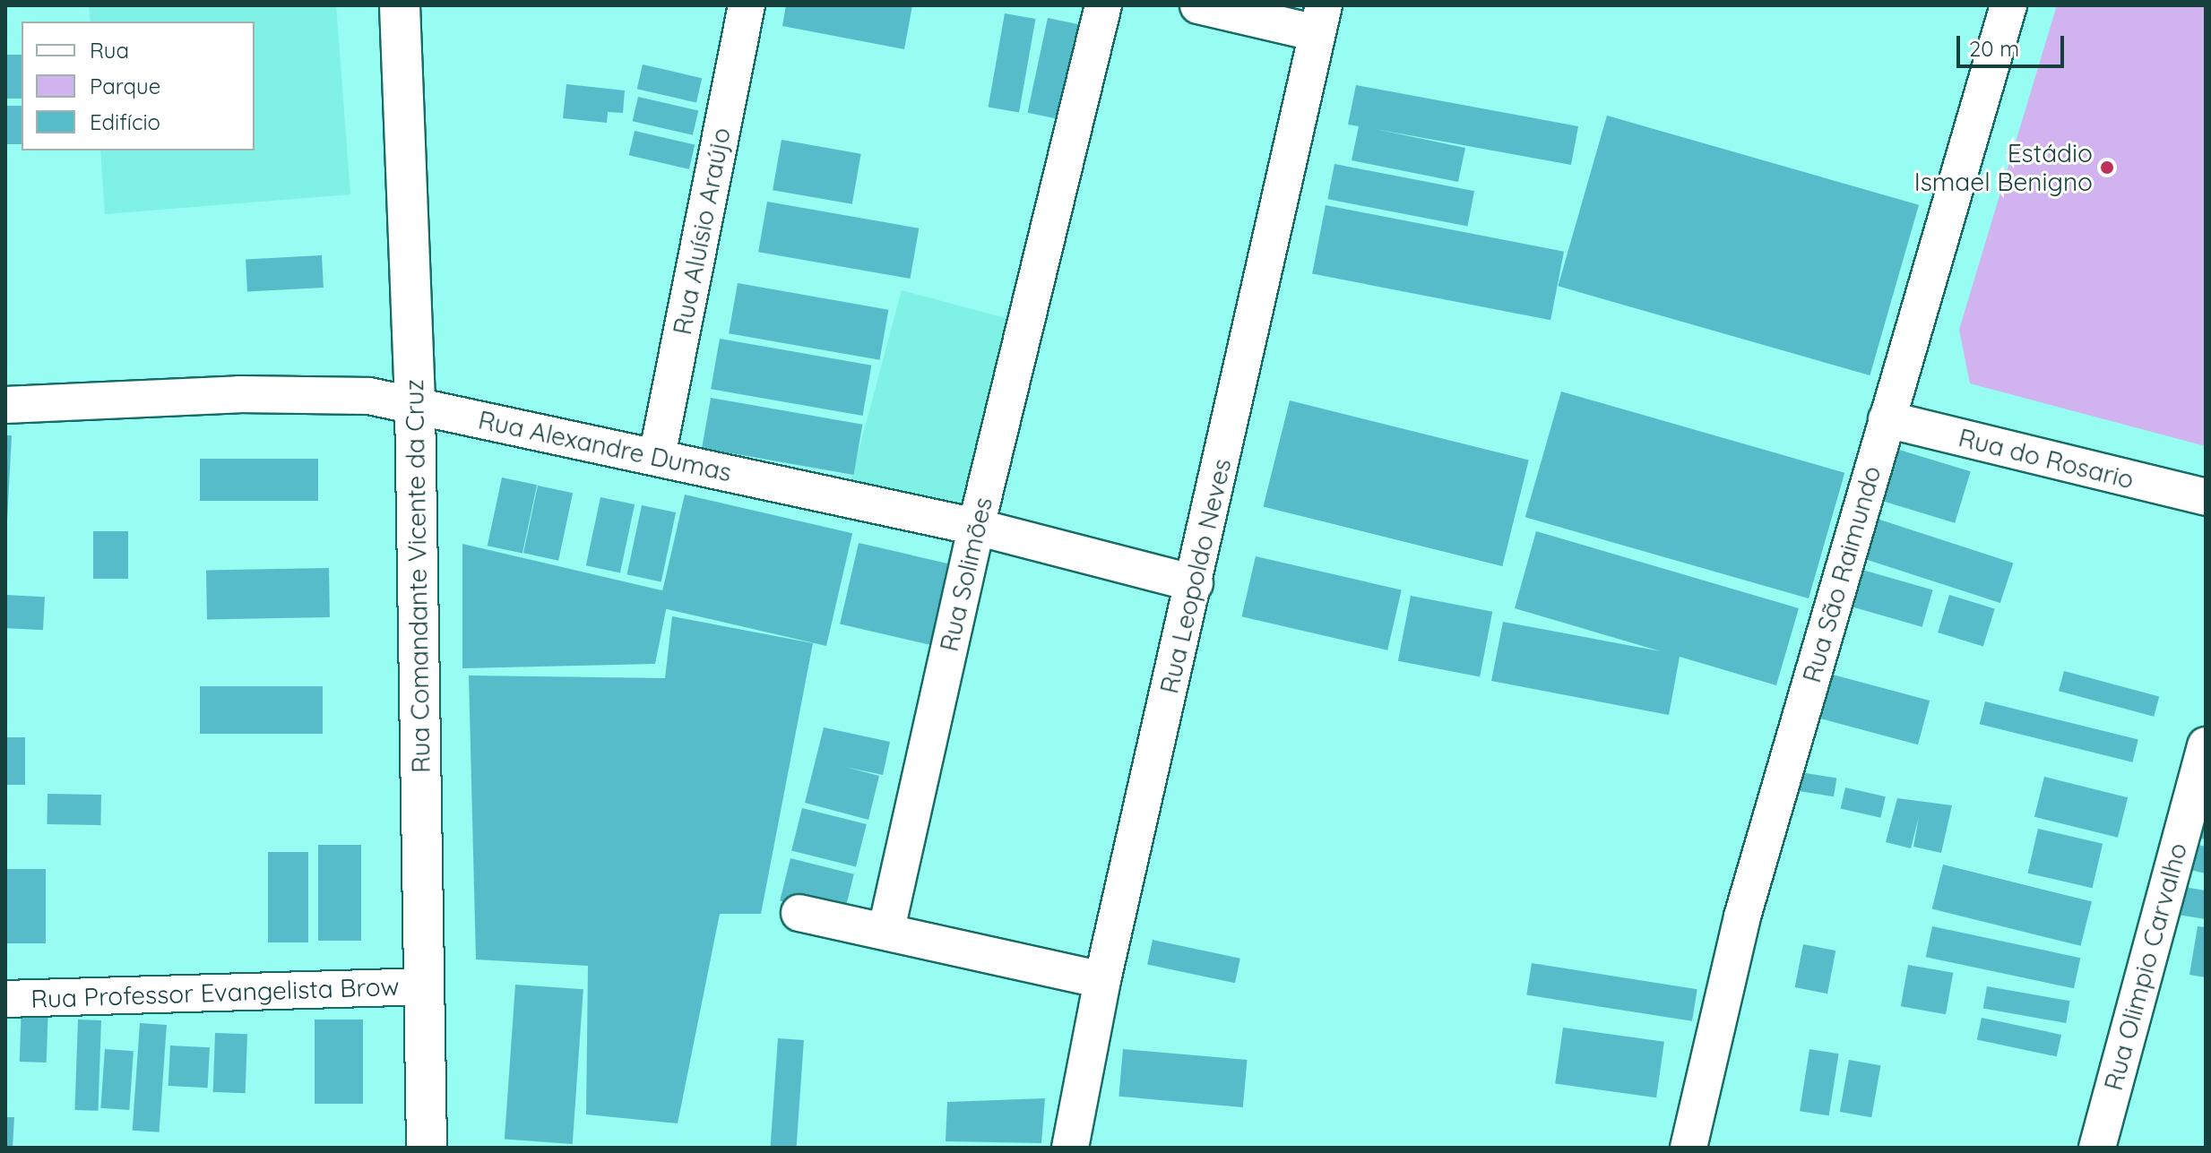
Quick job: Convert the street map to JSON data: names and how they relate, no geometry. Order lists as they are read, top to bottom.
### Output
{
  "streets": {
    "street": [
      "Rua Aluísio Araújo",
      "Rua Alexandre Dumas",
      "Rua do Rosario",
      "Rua Solimões",
      "Rua São Raimundo",
      "Rua Comandante Vicente da Cruz",
      "Rua Leopoldo Neves",
      "Rua Olimpio Carvalho",
      "Rua Professor Evangelista Brow"
    ]
  },
  "crossings": [
    ["Rua Aluísio Araújo", "Rua Alexandre Dumas"],
    ["Rua Alexandre Dumas", "Rua Solimões"],
    ["Rua Alexandre Dumas", "Rua Comandante Vicente da Cruz"],
    ["Rua Alexandre Dumas", "Rua Leopoldo Neves"],
    ["Rua do Rosario", "Rua São Raimundo"],
    ["Rua Comandante Vicente da Cruz", "Rua Professor Evangelista Brow"]
  ],
  "places": ["Estádio Ismael Benigno"],
  "legend": ["Rua", "Parque", "Edifício"],
  "scale_bar": "20 m"
}
